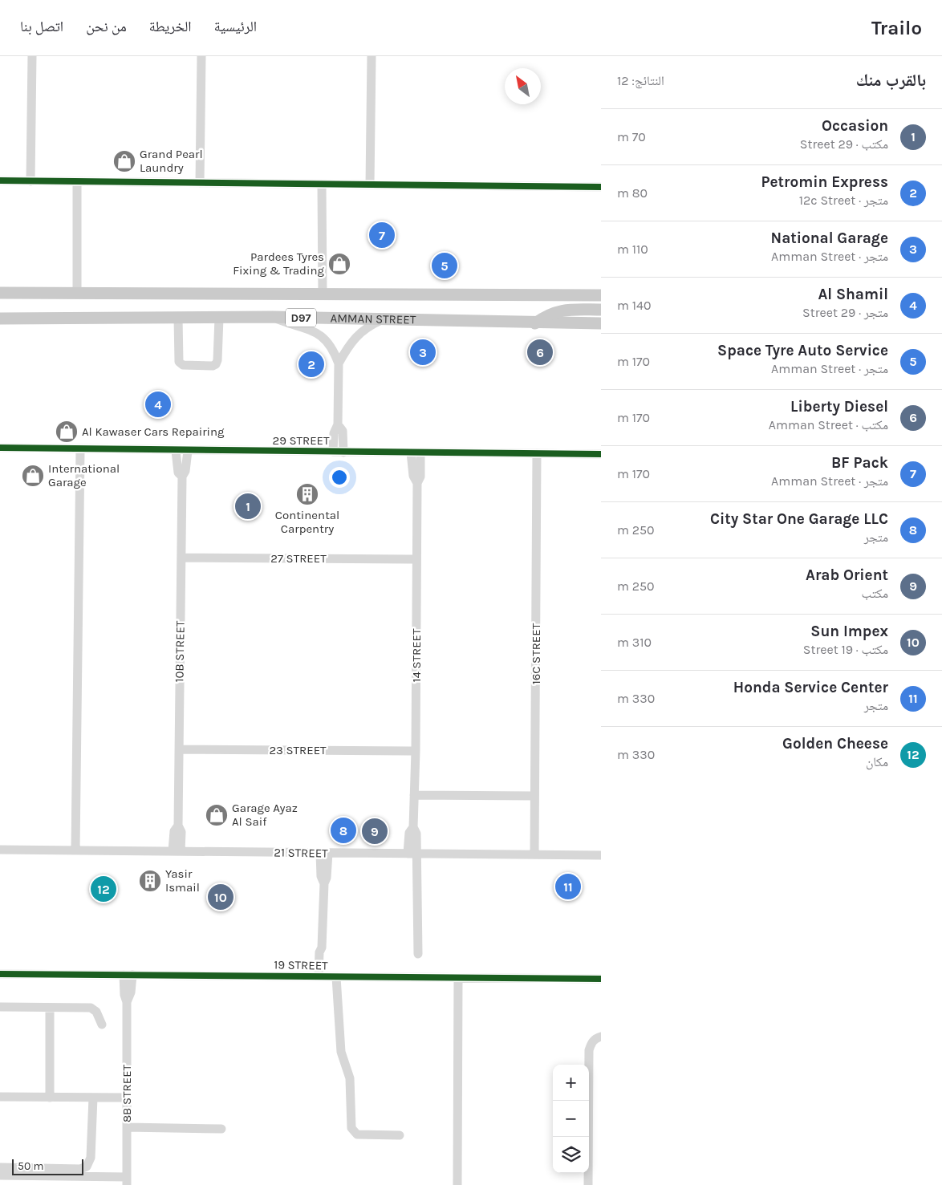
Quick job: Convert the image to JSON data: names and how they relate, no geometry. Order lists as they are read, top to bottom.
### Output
{
  "streets": {
    "main road": ["D97", "AMMAN STREET"],
    "street": [
      "29 STREET",
      "27 STREET",
      "10B STREET",
      "16C STREET",
      "14 STREET",
      "23 STREET",
      "21 STREET",
      "19 STREET",
      "8B STREET"
    ]
  },
  "crossings": [
    ["29 STREET", "10B STREET"],
    ["29 STREET", "16C STREET"],
    ["29 STREET", "14 STREET"],
    ["27 STREET", "10B STREET"],
    ["27 STREET", "14 STREET"],
    ["10B STREET", "23 STREET"],
    ["10B STREET", "21 STREET"],
    ["16C STREET", "21 STREET"],
    ["14 STREET", "23 STREET"],
    ["14 STREET", "21 STREET"],
    ["19 STREET", "8B STREET"]
  ],
  "places": {
    "shop": [
      "Grand Pearl Laundry",
      "Pardees Tyres Fixing & Trading",
      "Al Kawaser Cars Repairing",
      "International Garage",
      "Garage Ayaz Al Saif"
    ],
    "building": ["Continental Carpentry", "Yasir Ismail"]
  },
  "scale_bar": "50 m",
  "north": "top left",
  "page": {
    "header": "Trailo",
    "nav": [
      "الرئيسية",
      "الخريطة",
      "من نحن",
      "اتصل بنا"
    ],
    "heading": ["بالقرب منك", "النتائج: 12"],
    "list": [
      {
        "mark": "1",
        "name": "Occasion",
        "note": "مكتب · 29 Street",
        "value": "70 m"
      },
      {
        "mark": "2",
        "name": "Petromin Express",
        "note": "متجر · 12c Street",
        "value": "80 m"
      },
      {
        "mark": "3",
        "name": "National Garage",
        "note": "متجر · Amman Street",
        "value": "110 m"
      },
      {
        "mark": "4",
        "name": "Al Shamil",
        "note": "متجر · 29 Street",
        "value": "140 m"
      },
      {
        "mark": "5",
        "name": "Space Tyre Auto Service",
        "note": "متجر · Amman Street",
        "value": "170 m"
      },
      {
        "mark": "6",
        "name": "Liberty Diesel",
        "note": "مكتب · Amman Street",
        "value": "170 m"
      },
      {
        "mark": "7",
        "name": "BF Pack",
        "note": "متجر · Amman Street",
        "value": "170 m"
      },
      {
        "mark": "8",
        "name": "City Star One Garage LLC",
        "note": "متجر",
        "value": "250 m"
      },
      {
        "mark": "9",
        "name": "Arab Orient",
        "note": "مكتب",
        "value": "250 m"
      },
      {
        "mark": "10",
        "name": "Sun Impex",
        "note": "مكتب · 19 Street",
        "value": "310 m"
      },
      {
        "mark": "11",
        "name": "Honda Service Center",
        "note": "متجر",
        "value": "330 m"
      },
      {
        "mark": "12",
        "name": "Golden Cheese",
        "note": "مكان",
        "value": "330 m"
      }
    ],
    "pins": [
      "7",
      "5",
      "3",
      "6",
      "2",
      "4",
      "1",
      "8",
      "9",
      "11",
      "12",
      "10"
    ],
    "map_buttons": ["+", "−"],
    "scale": "50 m"
  }
}
